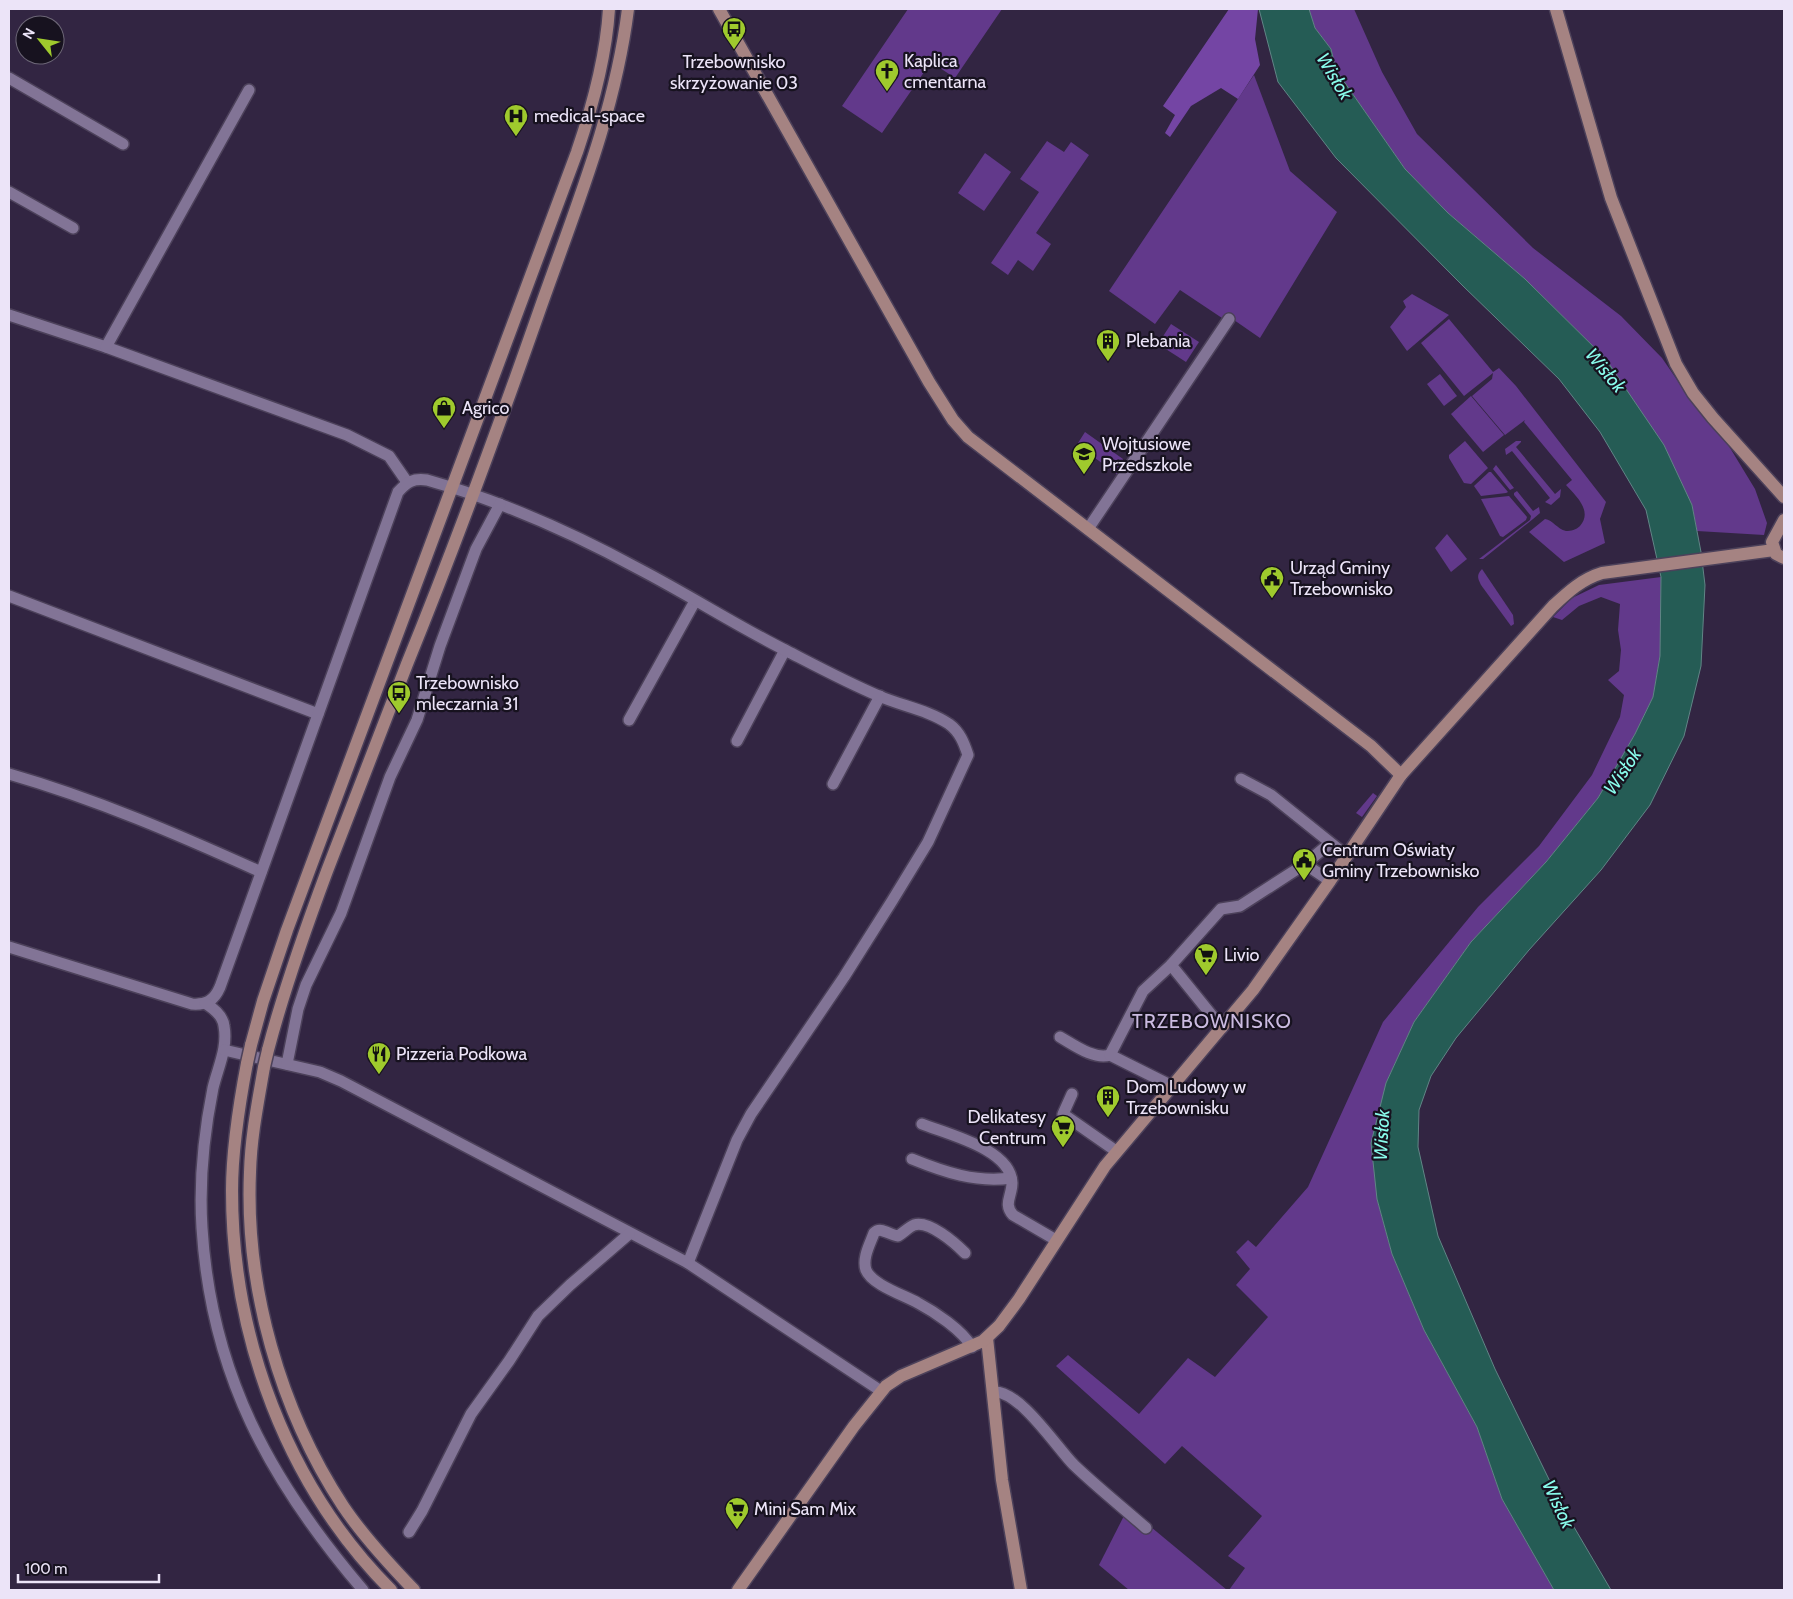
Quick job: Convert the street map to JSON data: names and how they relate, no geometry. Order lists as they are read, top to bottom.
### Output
{
  "districts": ["TRZEBOWNISKO"],
  "water": ["Wisłok"],
  "places": {
    "bus stop": ["Trzebownisko skrzyżowanie 03", "Trzebownisko mleczarnia 31"],
    "church": ["Kaplica cmentarna"],
    "hospital": ["medical-space"],
    "building": ["Plebania", "Dom Ludowy w Trzebownisku"],
    "shop": ["Agrico"],
    "school or university": ["Wojtusiowe Przedszkole"],
    "public building": ["Urząd Gminy Trzebownisko", "Centrum Oświaty Gminy Trzebownisko"],
    "supermarket": ["Livio", "Delikatesy Centrum", "Mini Sam Mix"],
    "restaurant": ["Pizzeria Podkowa"]
  },
  "scale_bar": "100 m",
  "north": "top left"
}
